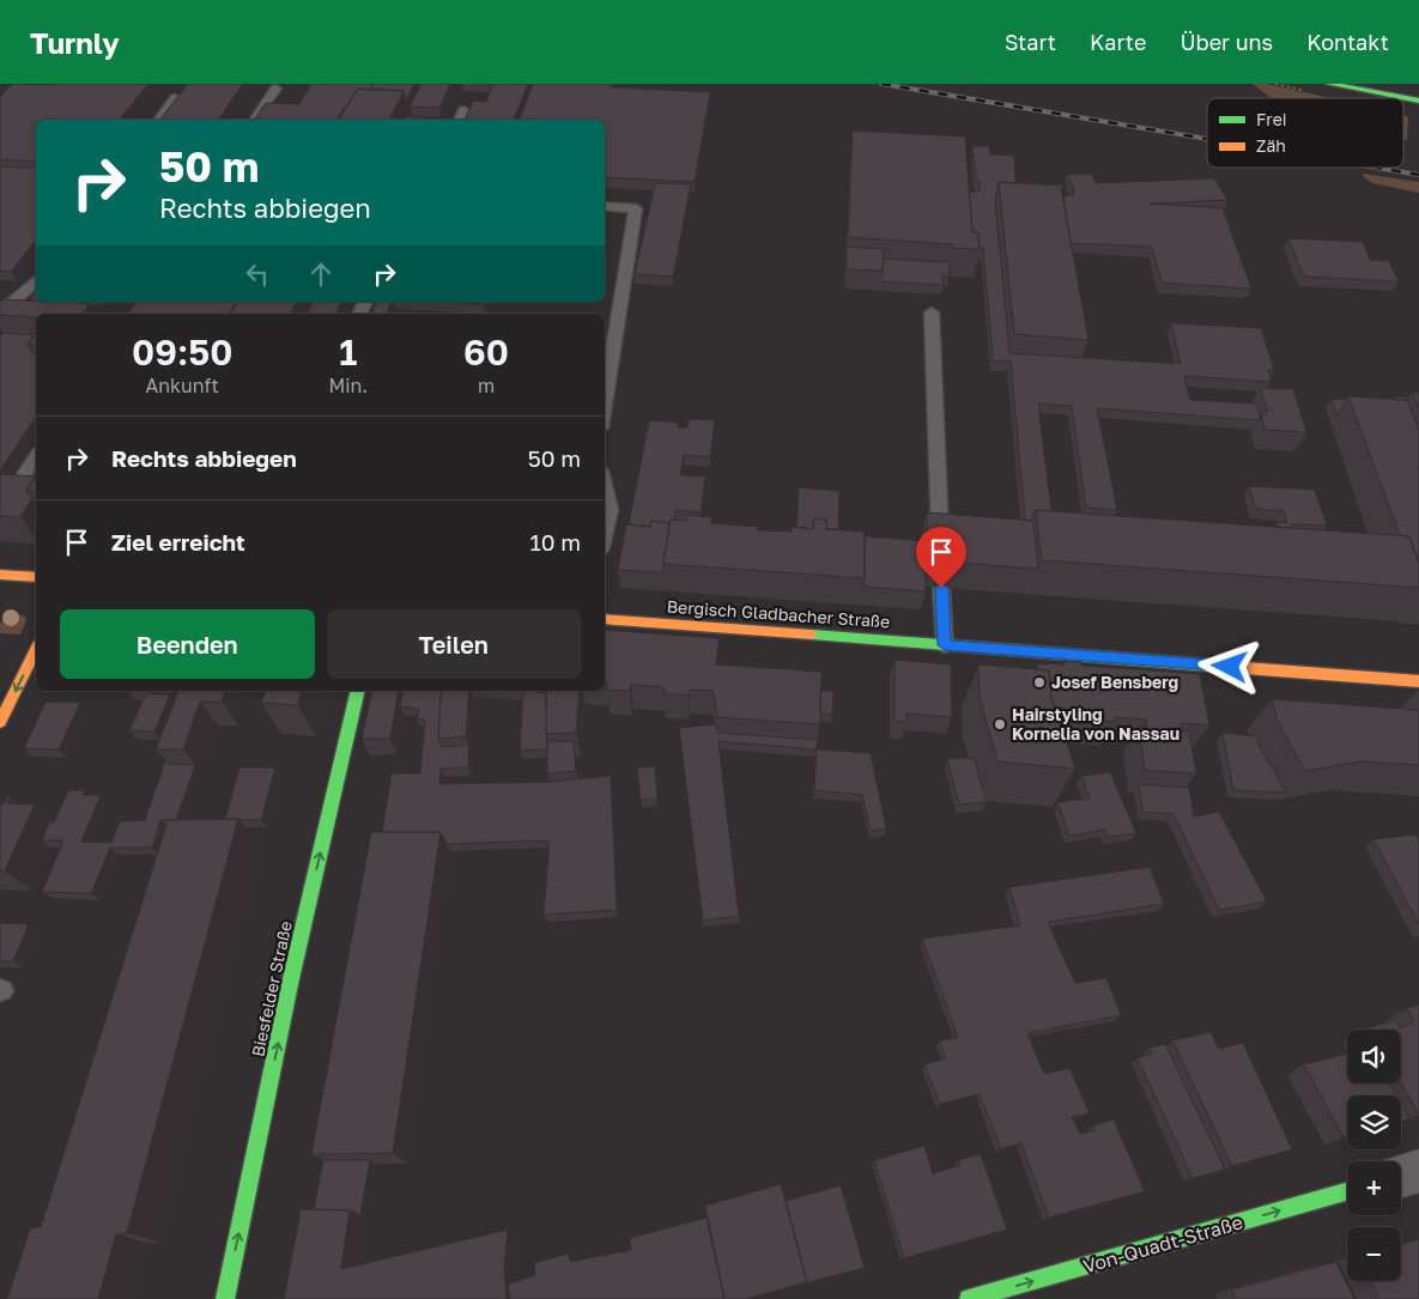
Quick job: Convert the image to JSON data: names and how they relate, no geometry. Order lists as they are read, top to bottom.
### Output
{
  "streets": {
    "street": ["Bergisch Gladbacher Straße", "Biesfelder Straße", "Von-Quadt-Straße"]
  },
  "one_way": ["Biesfelder Straße", "Von-Quadt-Straße"],
  "places": ["Josef Bensberg", "Hairstyling Kornelia von Nassau"],
  "legend": ["Frei", "Zäh"],
  "page": {
    "header": "Turnly",
    "nav": [
      "Start",
      "Karte",
      "Über uns",
      "Kontakt"
    ],
    "turn": ["50 m", "Rechts abbiegen"],
    "eta": [
      "09:50",
      "Ankunft",
      "1",
      "Min.",
      "60",
      "m"
    ],
    "list": [
      {
        "name": "Rechts abbiegen",
        "value": "50 m"
      },
      {
        "name": "Ziel erreicht",
        "value": "10 m"
      }
    ],
    "buttons": ["Beenden", "Teilen"],
    "map_buttons": ["+", "−"]
  }
}
